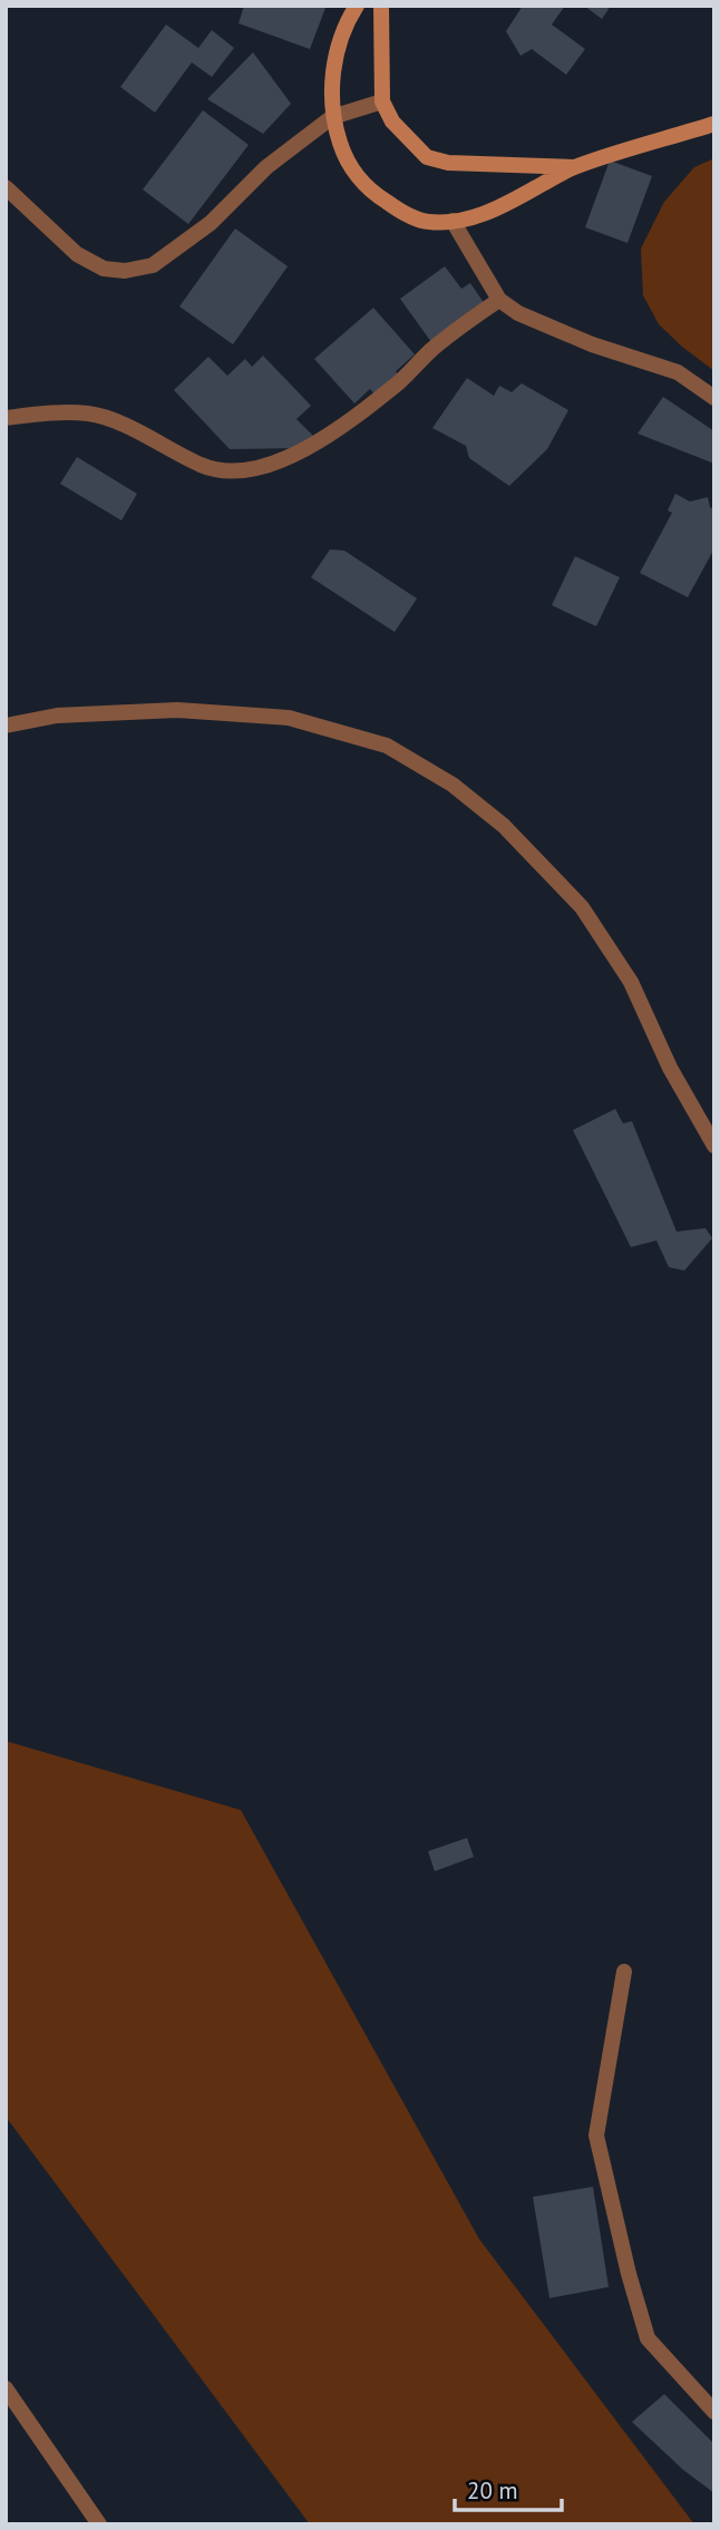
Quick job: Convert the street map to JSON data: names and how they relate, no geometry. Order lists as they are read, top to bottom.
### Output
{
  "scale_bar": "20 m"
}
